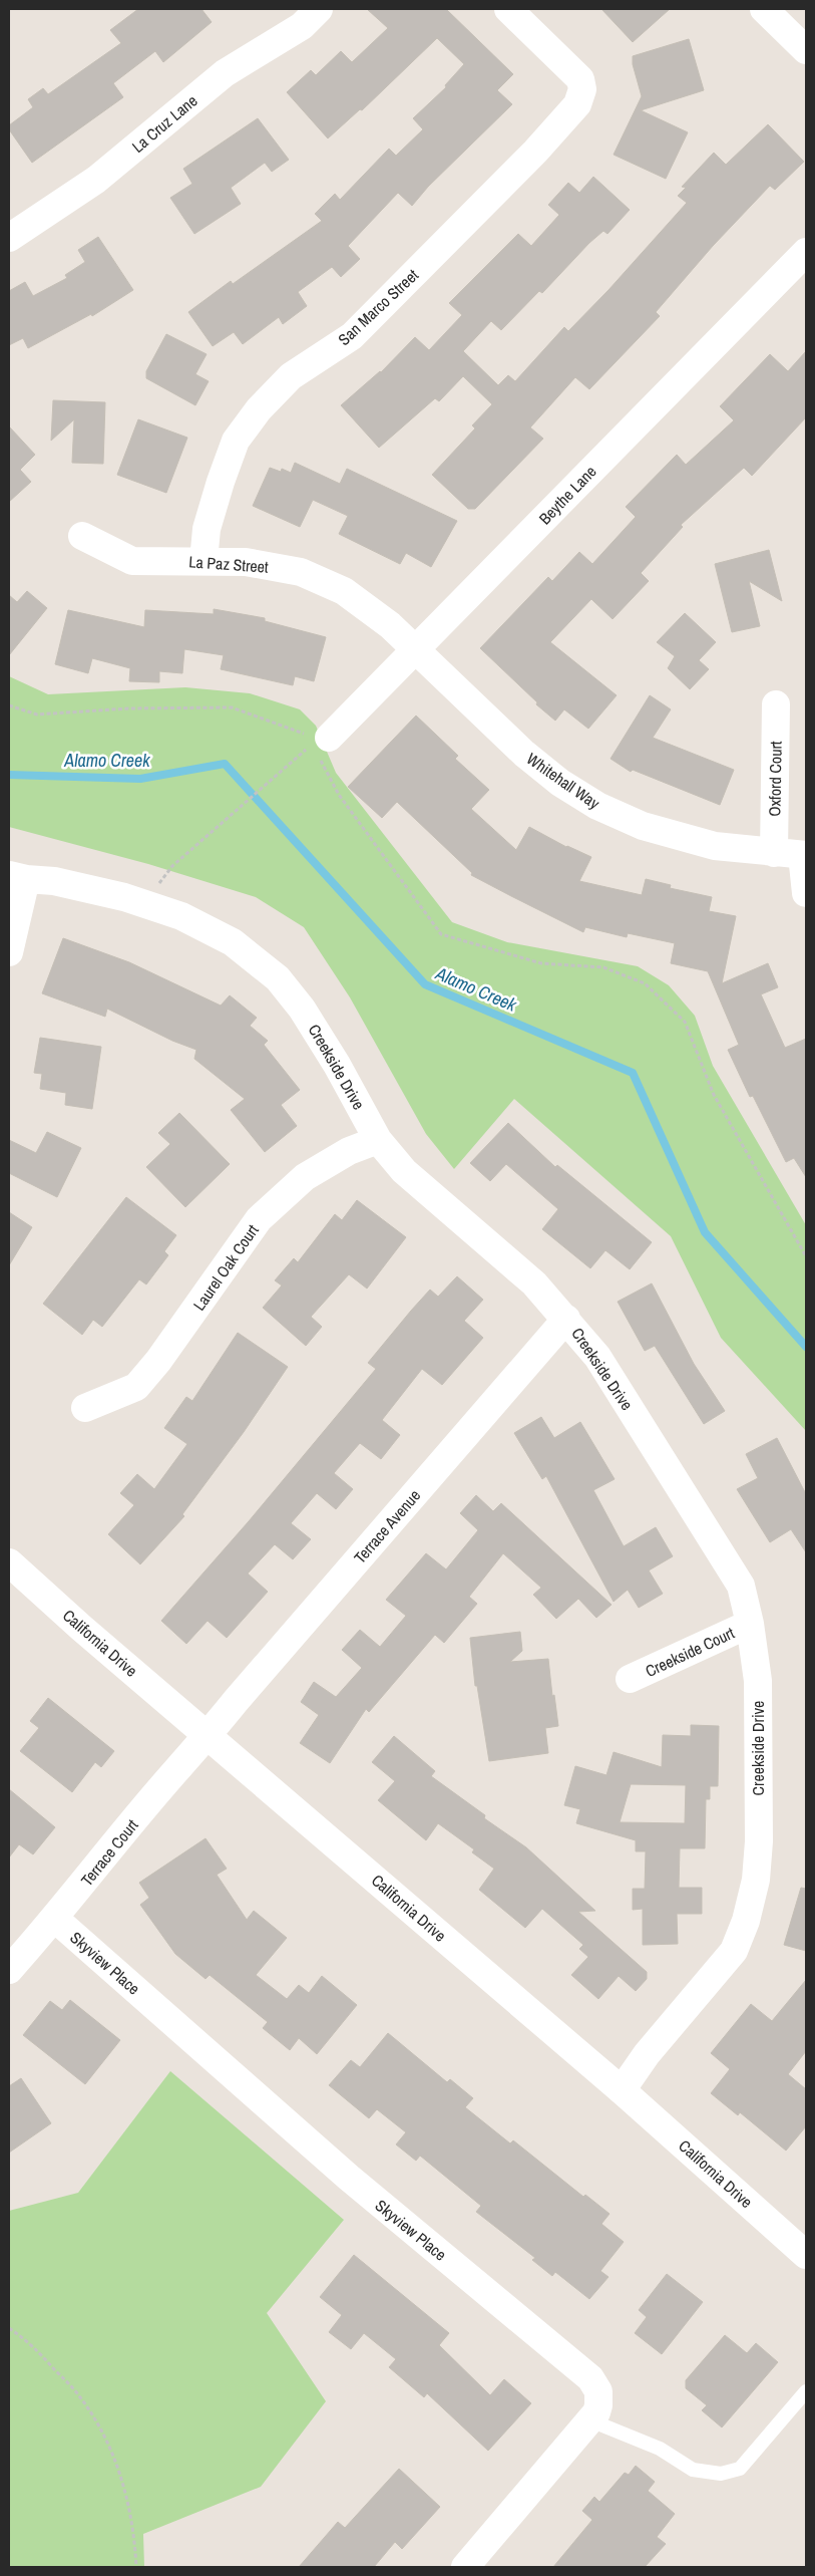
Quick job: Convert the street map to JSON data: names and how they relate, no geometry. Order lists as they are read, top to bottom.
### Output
{
  "streets": {
    "street": [
      "La Cruz Lane",
      "San Marco Street",
      "Beythe Lane",
      "La Paz Street",
      "Oxford Court",
      "Whitehall Way",
      "Creekside Drive",
      "Laurel Oak Court",
      "Terrace Avenue",
      "California Drive",
      "Creekside Court",
      "Terrace Court",
      "Skyview Place"
    ]
  },
  "crossings": [
    ["San Marco Street", "La Paz Street"],
    ["Beythe Lane", "La Paz Street"],
    ["Beythe Lane", "Whitehall Way"],
    ["La Paz Street", "Whitehall Way"],
    ["Oxford Court", "Whitehall Way"],
    ["Creekside Drive", "Laurel Oak Court"],
    ["Creekside Drive", "Terrace Avenue"],
    ["Creekside Drive", "California Drive"],
    ["Creekside Drive", "Creekside Court"],
    ["Terrace Avenue", "California Drive"],
    ["Terrace Avenue", "Terrace Court"],
    ["California Drive", "Terrace Court"],
    ["Terrace Court", "Skyview Place"]
  ],
  "water": ["Alamo Creek"]
}
